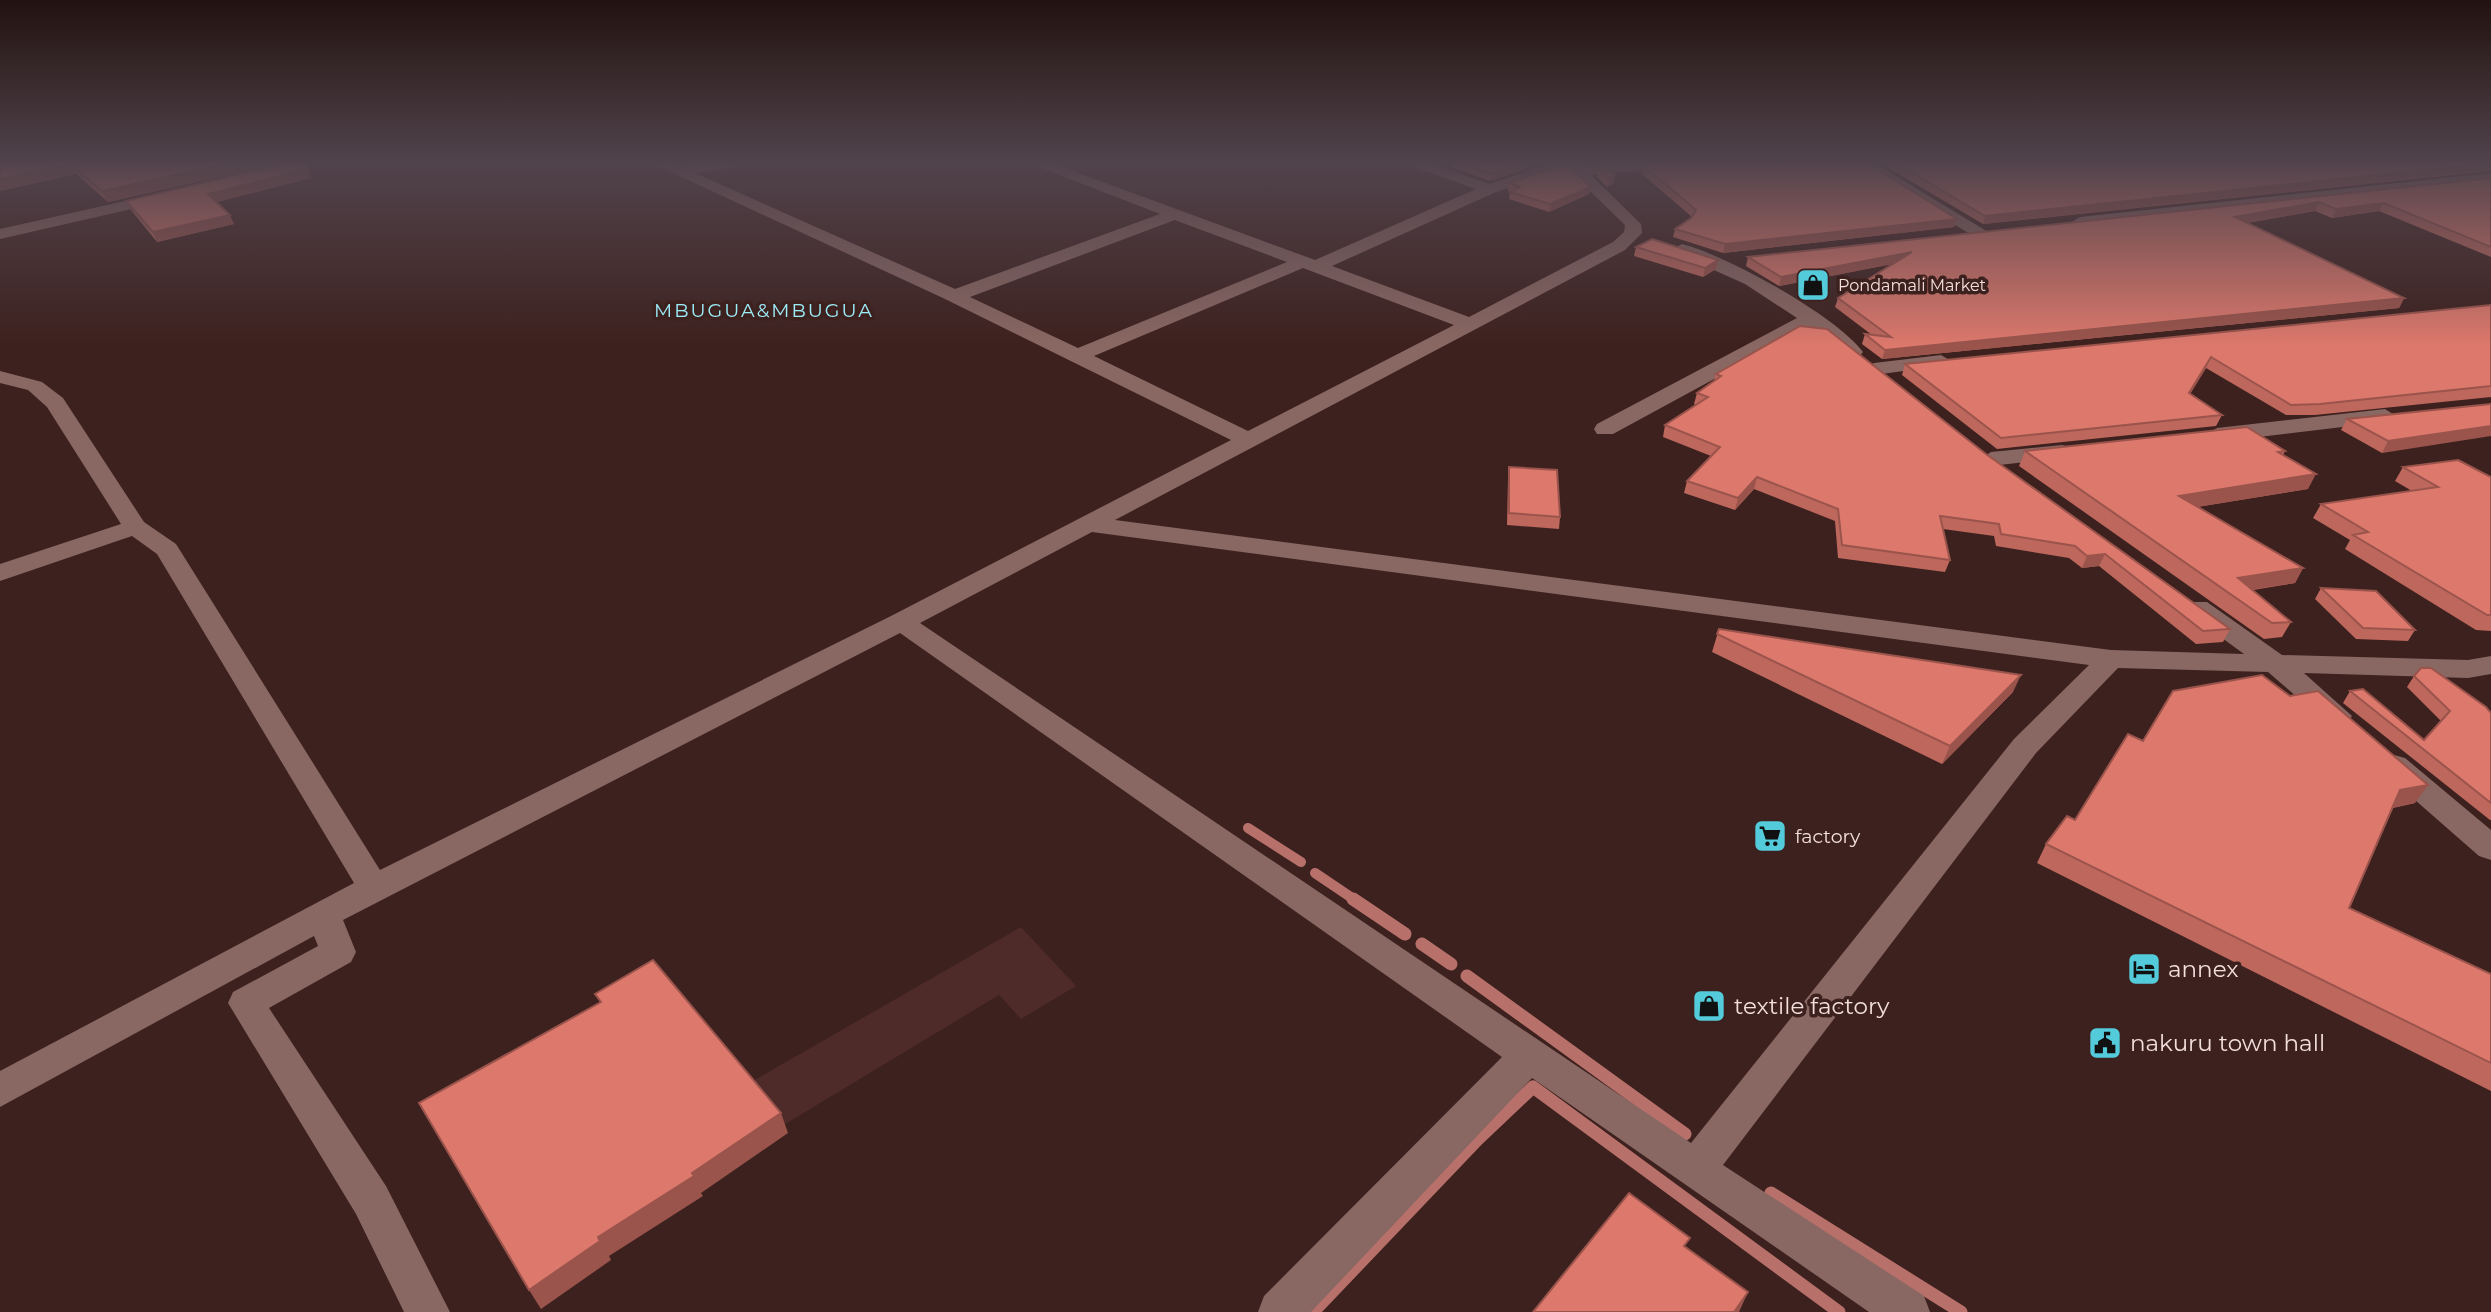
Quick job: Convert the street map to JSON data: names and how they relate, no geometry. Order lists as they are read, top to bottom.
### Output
{
  "districts": ["MBUGUA&MBUGUA"],
  "places": {
    "shop": ["Pondamali Market", "textile factory"],
    "supermarket": ["factory"],
    "hotel": ["annex"],
    "public building": ["nakuru town hall"]
  }
}
